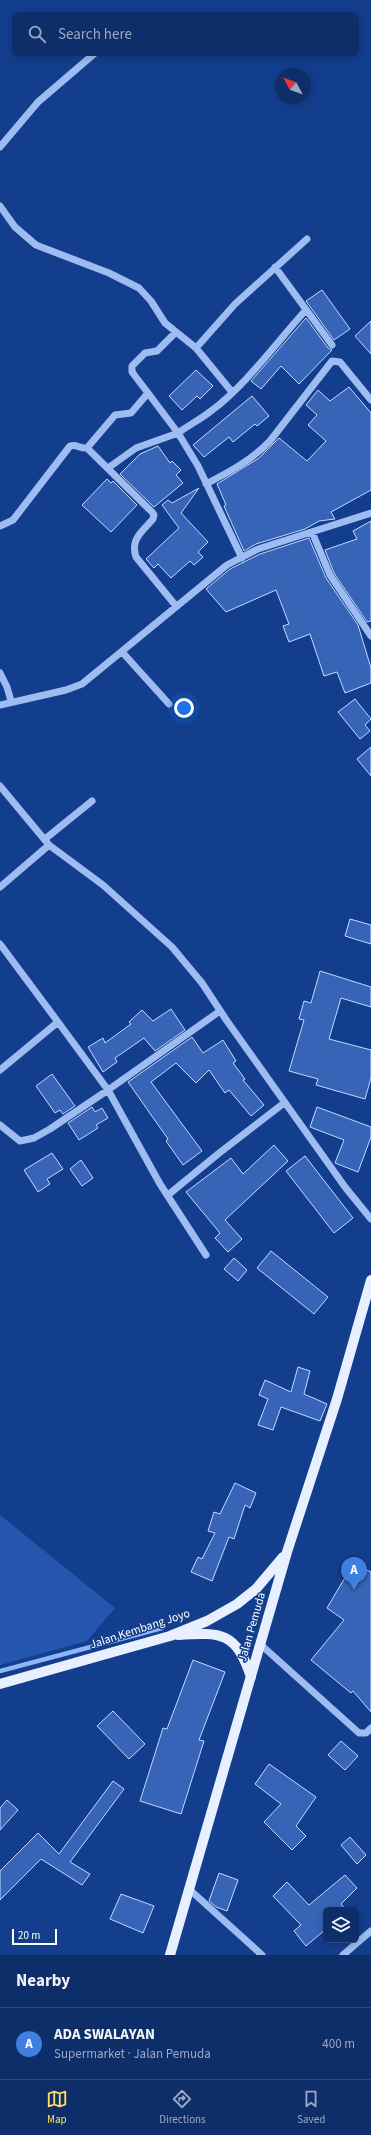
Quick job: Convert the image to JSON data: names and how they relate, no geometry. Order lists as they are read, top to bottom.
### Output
{
  "streets": {
    "main road": ["Jalan Pemuda", "Jalan Kembang Joyo"]
  },
  "crossings": [
    ["Jalan Pemuda", "Jalan Kembang Joyo"]
  ],
  "scale_bar": "20 m",
  "north": "top left",
  "page": {
    "search": "Search here",
    "pins": "A",
    "scale": "20 m",
    "heading": "Nearby",
    "list": [
      {
        "mark": "A",
        "name": "ADA SWALAYAN",
        "note": "Supermarket · Jalan Pemuda",
        "value": "400 m"
      }
    ],
    "nav": ["Map", "Directions", "Saved"]
  }
}
